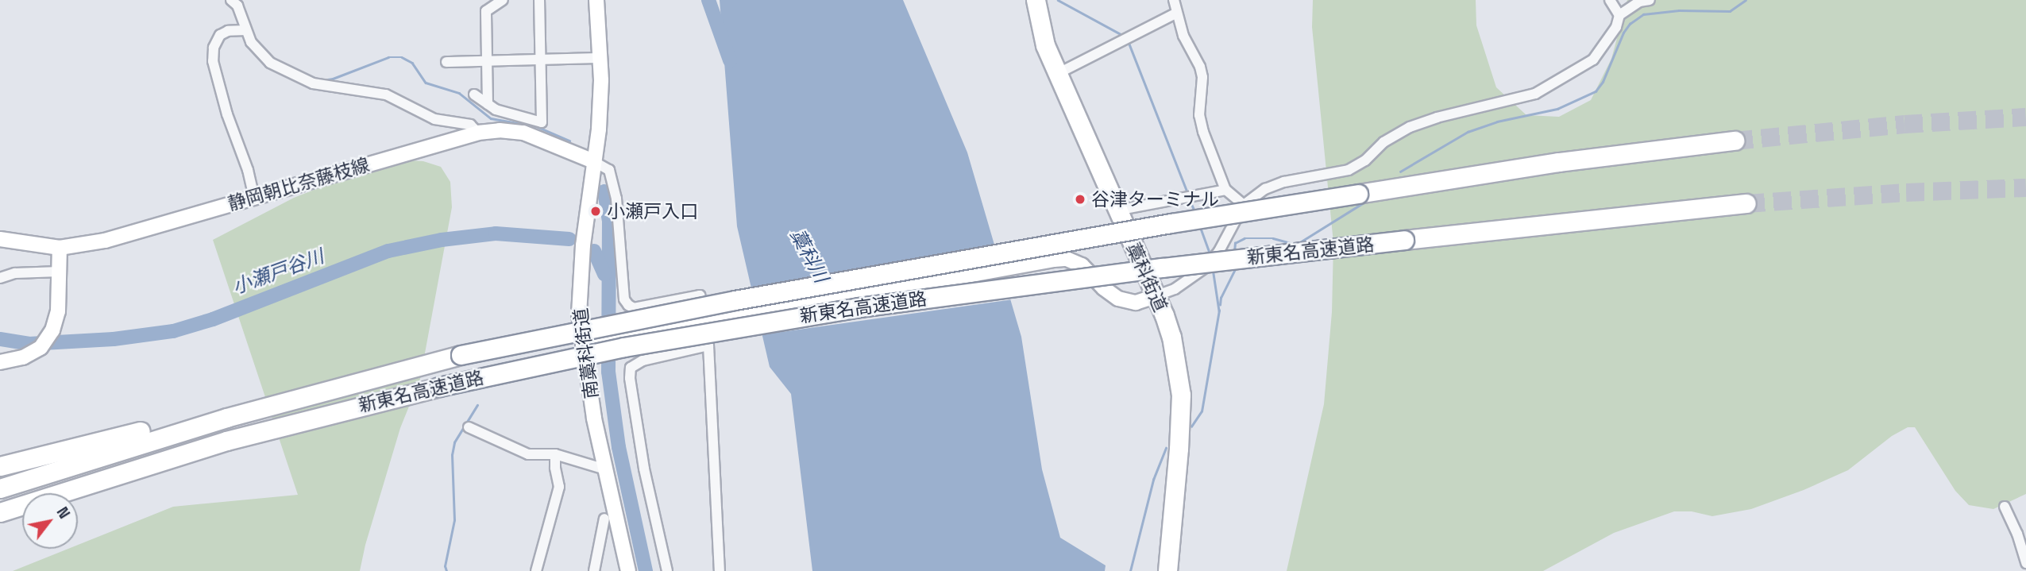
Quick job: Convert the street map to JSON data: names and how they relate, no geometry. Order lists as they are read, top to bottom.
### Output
{
  "streets": {
    "highway": ["新東名高速道路", "藁科街道"],
    "main road": ["静岡朝比奈藤枝線", "南藁科街道"]
  },
  "crossings": [
    ["静岡朝比奈藤枝線", "南藁科街道"]
  ],
  "water": ["藁科川", "小瀬戸谷川"],
  "places": ["谷津ターミナル", "小瀬戸入口"],
  "north": "top right"
}
